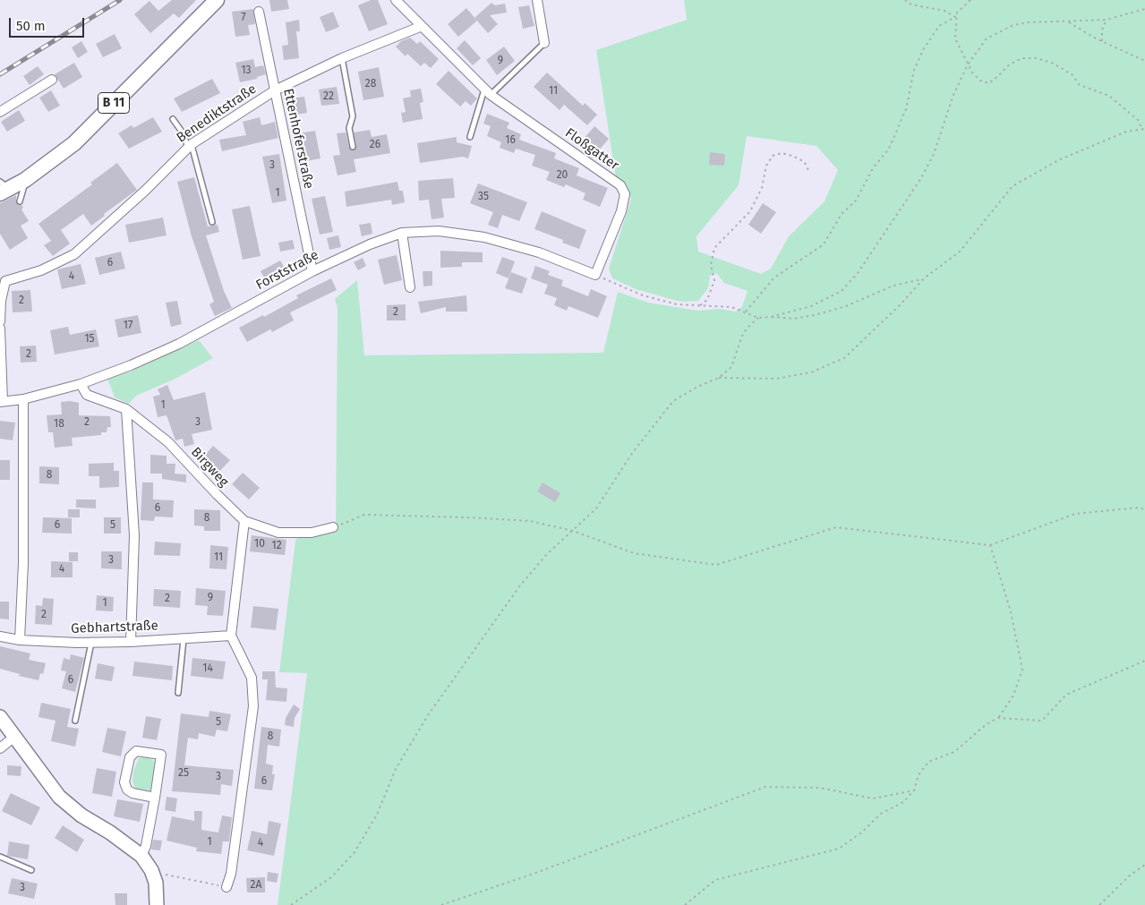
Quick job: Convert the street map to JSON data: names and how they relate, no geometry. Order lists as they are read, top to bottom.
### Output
{
  "streets": {
    "main road": ["B 11"],
    "street": [
      "Benediktstraße",
      "Ettenhoferstraße",
      "Floßgatter",
      "Forststraße",
      "Birgweg",
      "Gebhartstraße"
    ]
  },
  "crossings": [
    ["Benediktstraße", "Ettenhoferstraße"],
    ["Benediktstraße", "Floßgatter"],
    ["Ettenhoferstraße", "Forststraße"],
    ["Floßgatter", "Forststraße"],
    ["Forststraße", "Birgweg"]
  ],
  "house_numbers": [
    "7",
    "9",
    "13",
    "28",
    "11",
    "22",
    "16",
    "26",
    "3",
    "20",
    "1",
    "35",
    "6",
    "4",
    "2",
    "2",
    "17",
    "15",
    "2",
    "1",
    "2",
    "3",
    "18",
    "8",
    "6",
    "8",
    "6",
    "5",
    "10",
    "12",
    "11",
    "3",
    "4",
    "9",
    "2",
    "1",
    "2",
    "14",
    "6",
    "5",
    "8",
    "25",
    "3",
    "6",
    "1",
    "4",
    "2A",
    "3"
  ],
  "scale_bar": "50 m"
}
